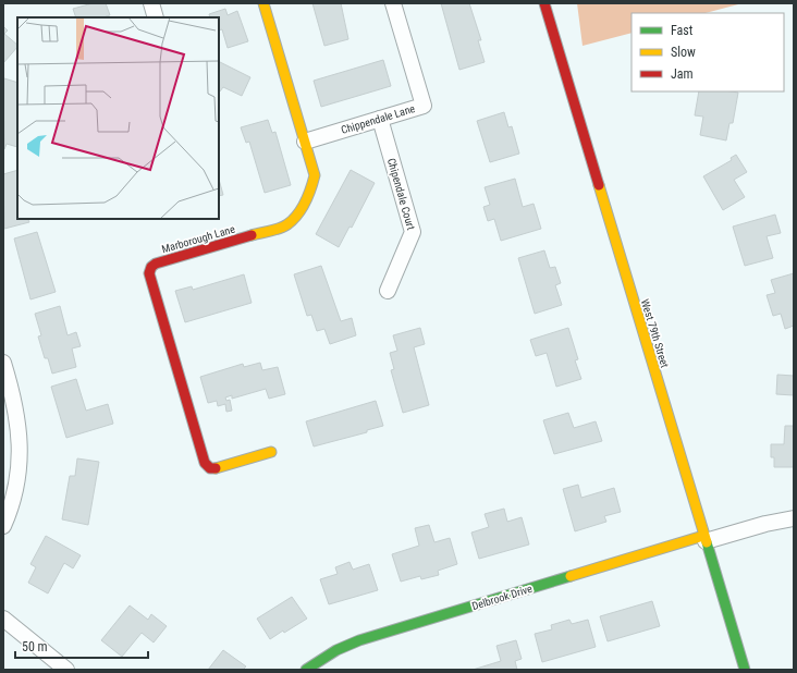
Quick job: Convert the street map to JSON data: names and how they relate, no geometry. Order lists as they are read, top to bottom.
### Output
{
  "streets": {
    "street": [
      "Chippendale Lane",
      "Chipendale Court",
      "Marborough Lane",
      "West 79th Street",
      "Delbrook Drive"
    ]
  },
  "crossings": [
    ["Chippendale Lane", "Chipendale Court"],
    ["Chippendale Lane", "Marborough Lane"],
    ["West 79th Street", "Delbrook Drive"]
  ],
  "legend": ["Fast", "Slow", "Jam"],
  "scale_bar": "50 m"
}
